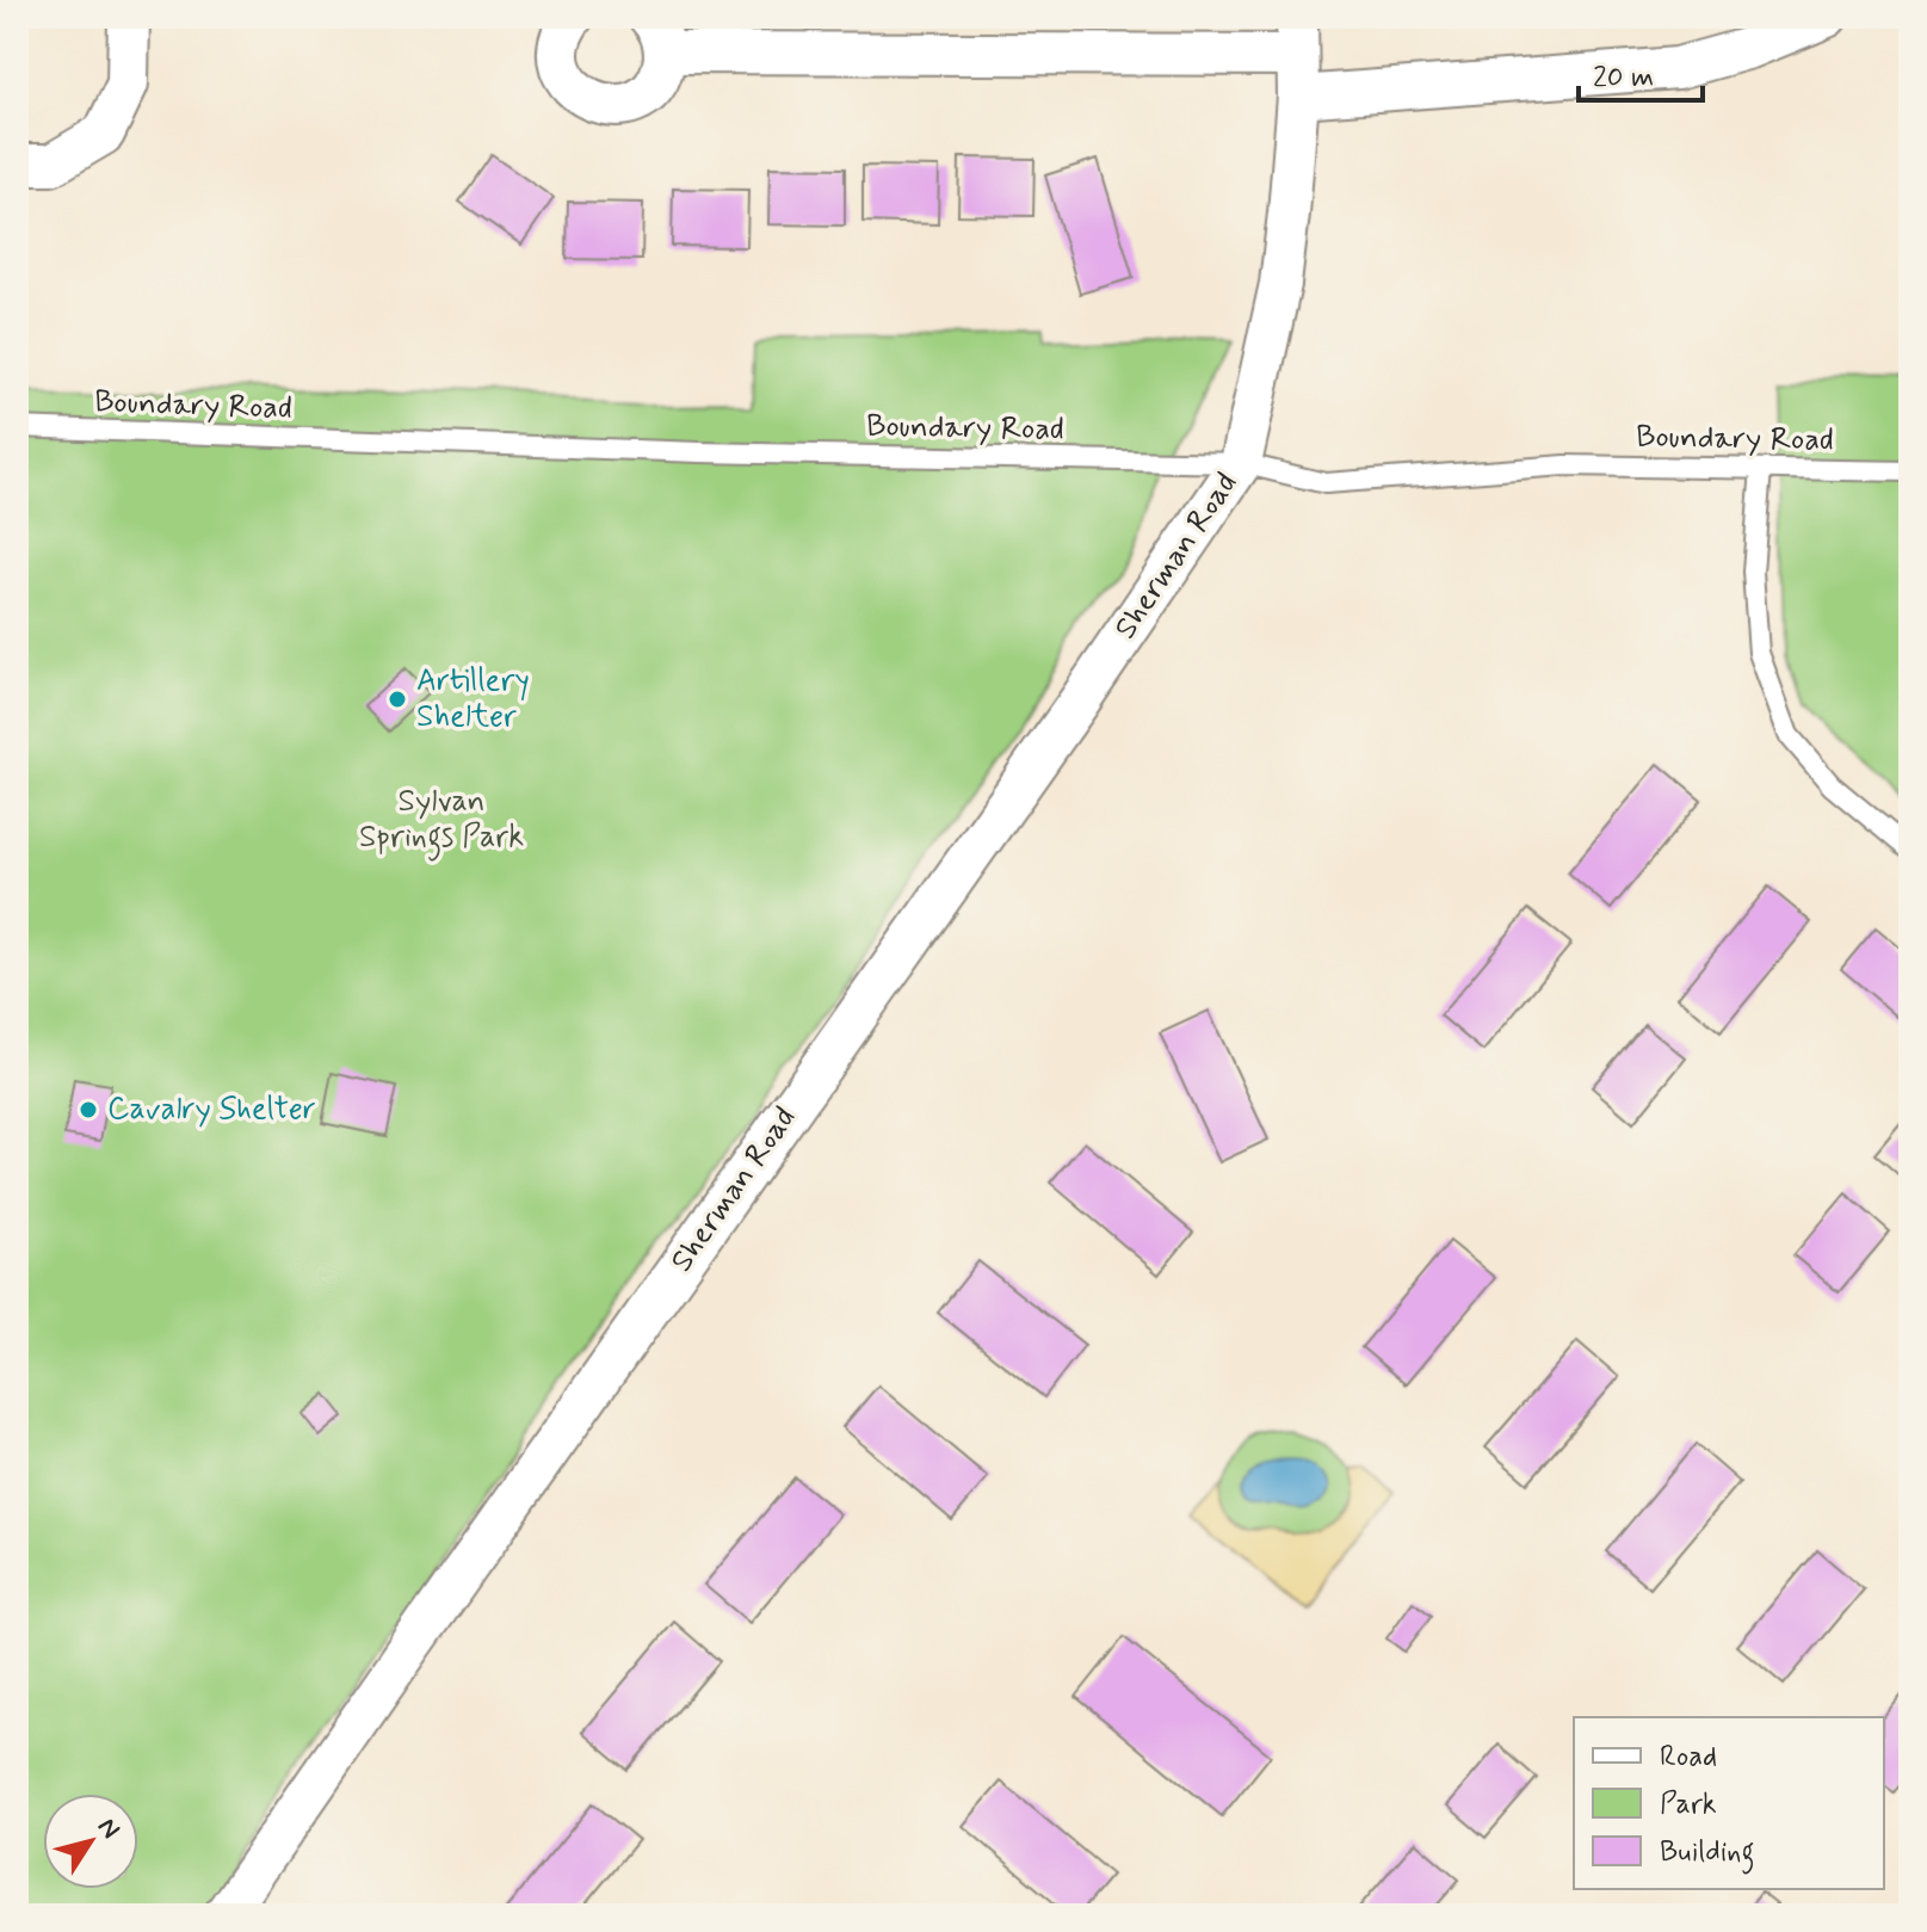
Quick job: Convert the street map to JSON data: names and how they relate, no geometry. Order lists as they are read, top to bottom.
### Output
{
  "streets": {
    "street": ["Sherman Road"],
    "lane": ["Boundary Road"]
  },
  "crossings": [
    ["Boundary Road", "Sherman Road"]
  ],
  "parks": ["Sylvan Springs Park"],
  "places": ["Artillery Shelter", "Cavalry Shelter"],
  "legend": ["Road", "Park", "Building"],
  "scale_bar": "20 m",
  "north": "top right"
}
